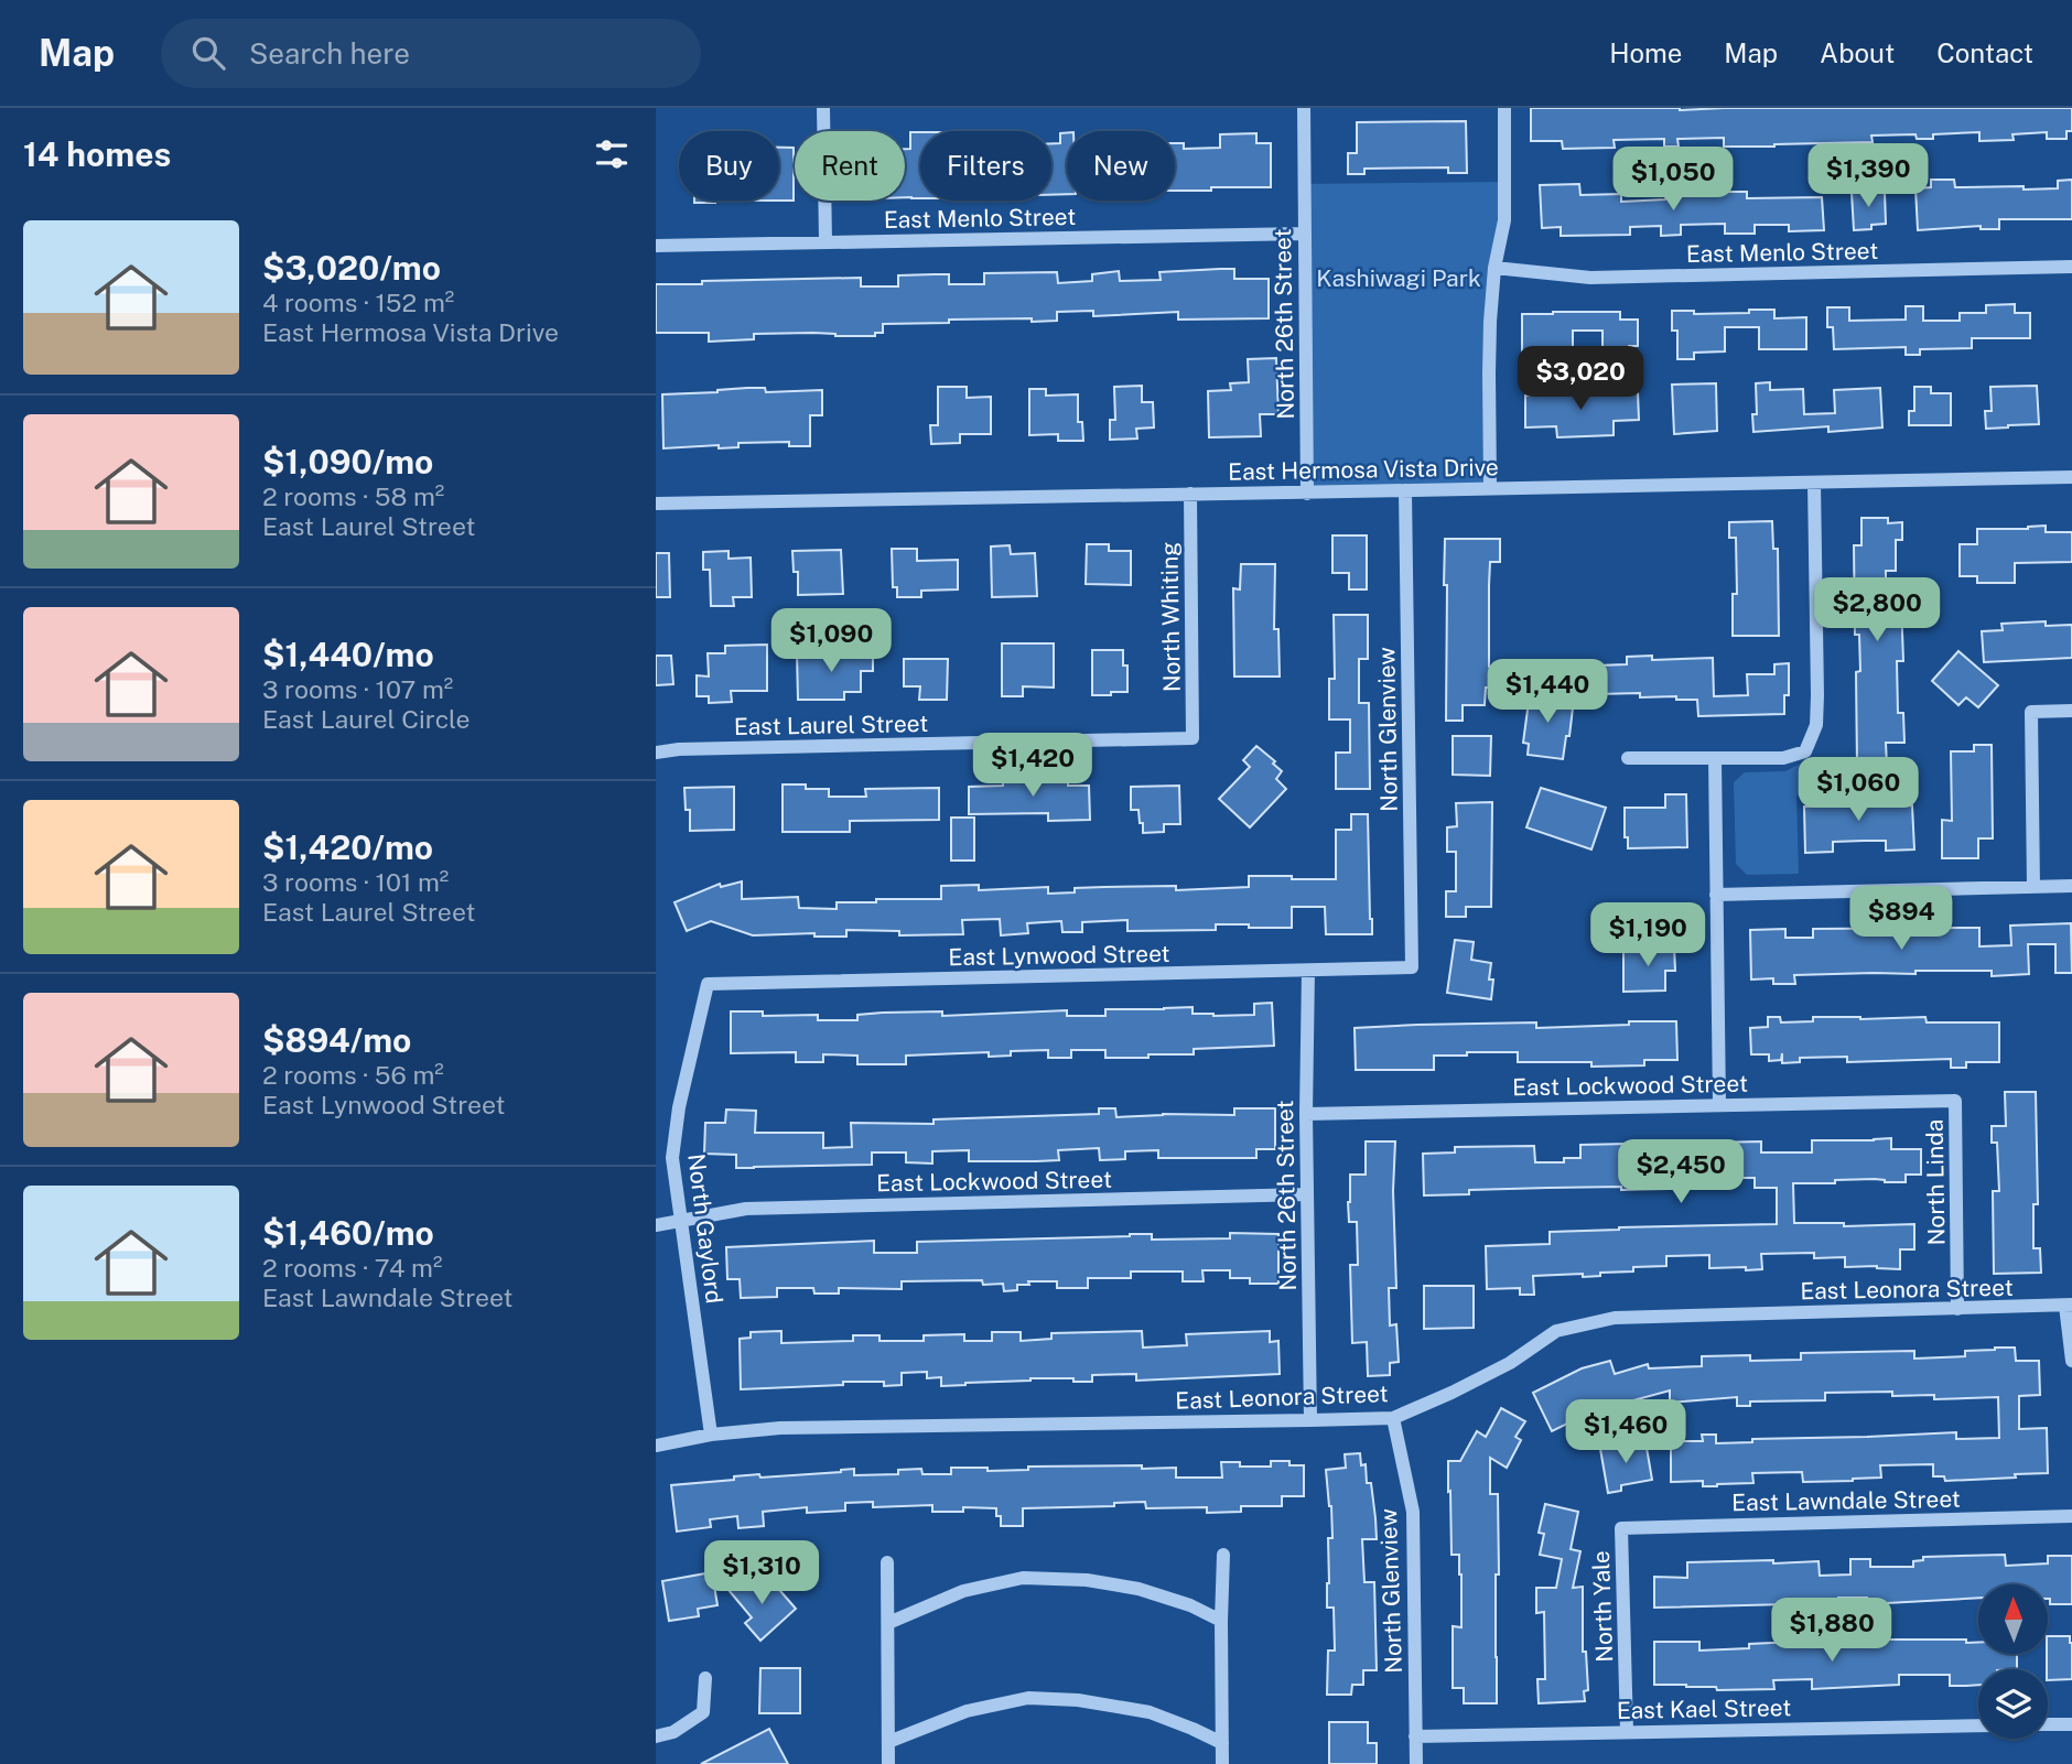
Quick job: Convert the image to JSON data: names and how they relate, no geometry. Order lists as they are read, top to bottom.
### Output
{
  "streets": {
    "street": [
      "East Menlo Street",
      "North 26th Street",
      "East Hermosa Vista Drive",
      "North Whiting",
      "East Laurel Street",
      "North Glenview",
      "East Lynwood Street",
      "East Lockwood Street",
      "North Linda",
      "North Gaylord",
      "East Leonora Street",
      "East Lawndale Street",
      "North Yale",
      "East Kael Street"
    ]
  },
  "crossings": [
    ["East Menlo Street", "North 26th Street"],
    ["North 26th Street", "East Hermosa Vista Drive"],
    ["North 26th Street", "East Lynwood Street"],
    ["North 26th Street", "East Lockwood Street"],
    ["North 26th Street", "East Leonora Street"],
    ["East Hermosa Vista Drive", "North Whiting"],
    ["East Hermosa Vista Drive", "North Glenview"],
    ["North Whiting", "East Laurel Street"],
    ["North Glenview", "East Lynwood Street"],
    ["North Glenview", "East Leonora Street"],
    ["North Glenview", "East Kael Street"],
    ["East Lynwood Street", "North Gaylord"],
    ["East Lockwood Street", "North Linda"],
    ["East Lockwood Street", "North Gaylord"],
    ["North Linda", "East Leonora Street"],
    ["North Gaylord", "East Leonora Street"],
    ["East Lawndale Street", "North Yale"],
    ["North Yale", "East Kael Street"]
  ],
  "parks": ["Kashiwagi Park"],
  "north": "top",
  "page": {
    "header": "Map",
    "search": "Search here",
    "nav": [
      "Home",
      "Map",
      "About",
      "Contact"
    ],
    "heading": "14 homes",
    "chip": [
      "Buy",
      "Rent",
      "Filters",
      "New"
    ],
    "price": [
      "$1,390",
      "$1,050",
      "$3,020",
      "$2,800",
      "$1,090",
      "$1,440",
      "$1,420",
      "$1,060",
      "$894",
      "$1,190",
      "$2,450",
      "$1,460",
      "$1,310",
      "$1,880"
    ],
    "list": [
      {
        "name": "$3,020/mo",
        "note": "4 rooms · 152 m² · East Hermosa Vista Drive"
      },
      {
        "name": "$1,090/mo",
        "note": "2 rooms · 58 m² · East Laurel Street"
      },
      {
        "name": "$1,440/mo",
        "note": "3 rooms · 107 m² · East Laurel Circle"
      },
      {
        "name": "$1,420/mo",
        "note": "3 rooms · 101 m² · East Laurel Street"
      },
      {
        "name": "$894/mo",
        "note": "2 rooms · 56 m² · East Lynwood Street"
      },
      {
        "name": "$1,460/mo",
        "note": "2 rooms · 74 m² · East Lawndale Street"
      }
    ]
  }
}
